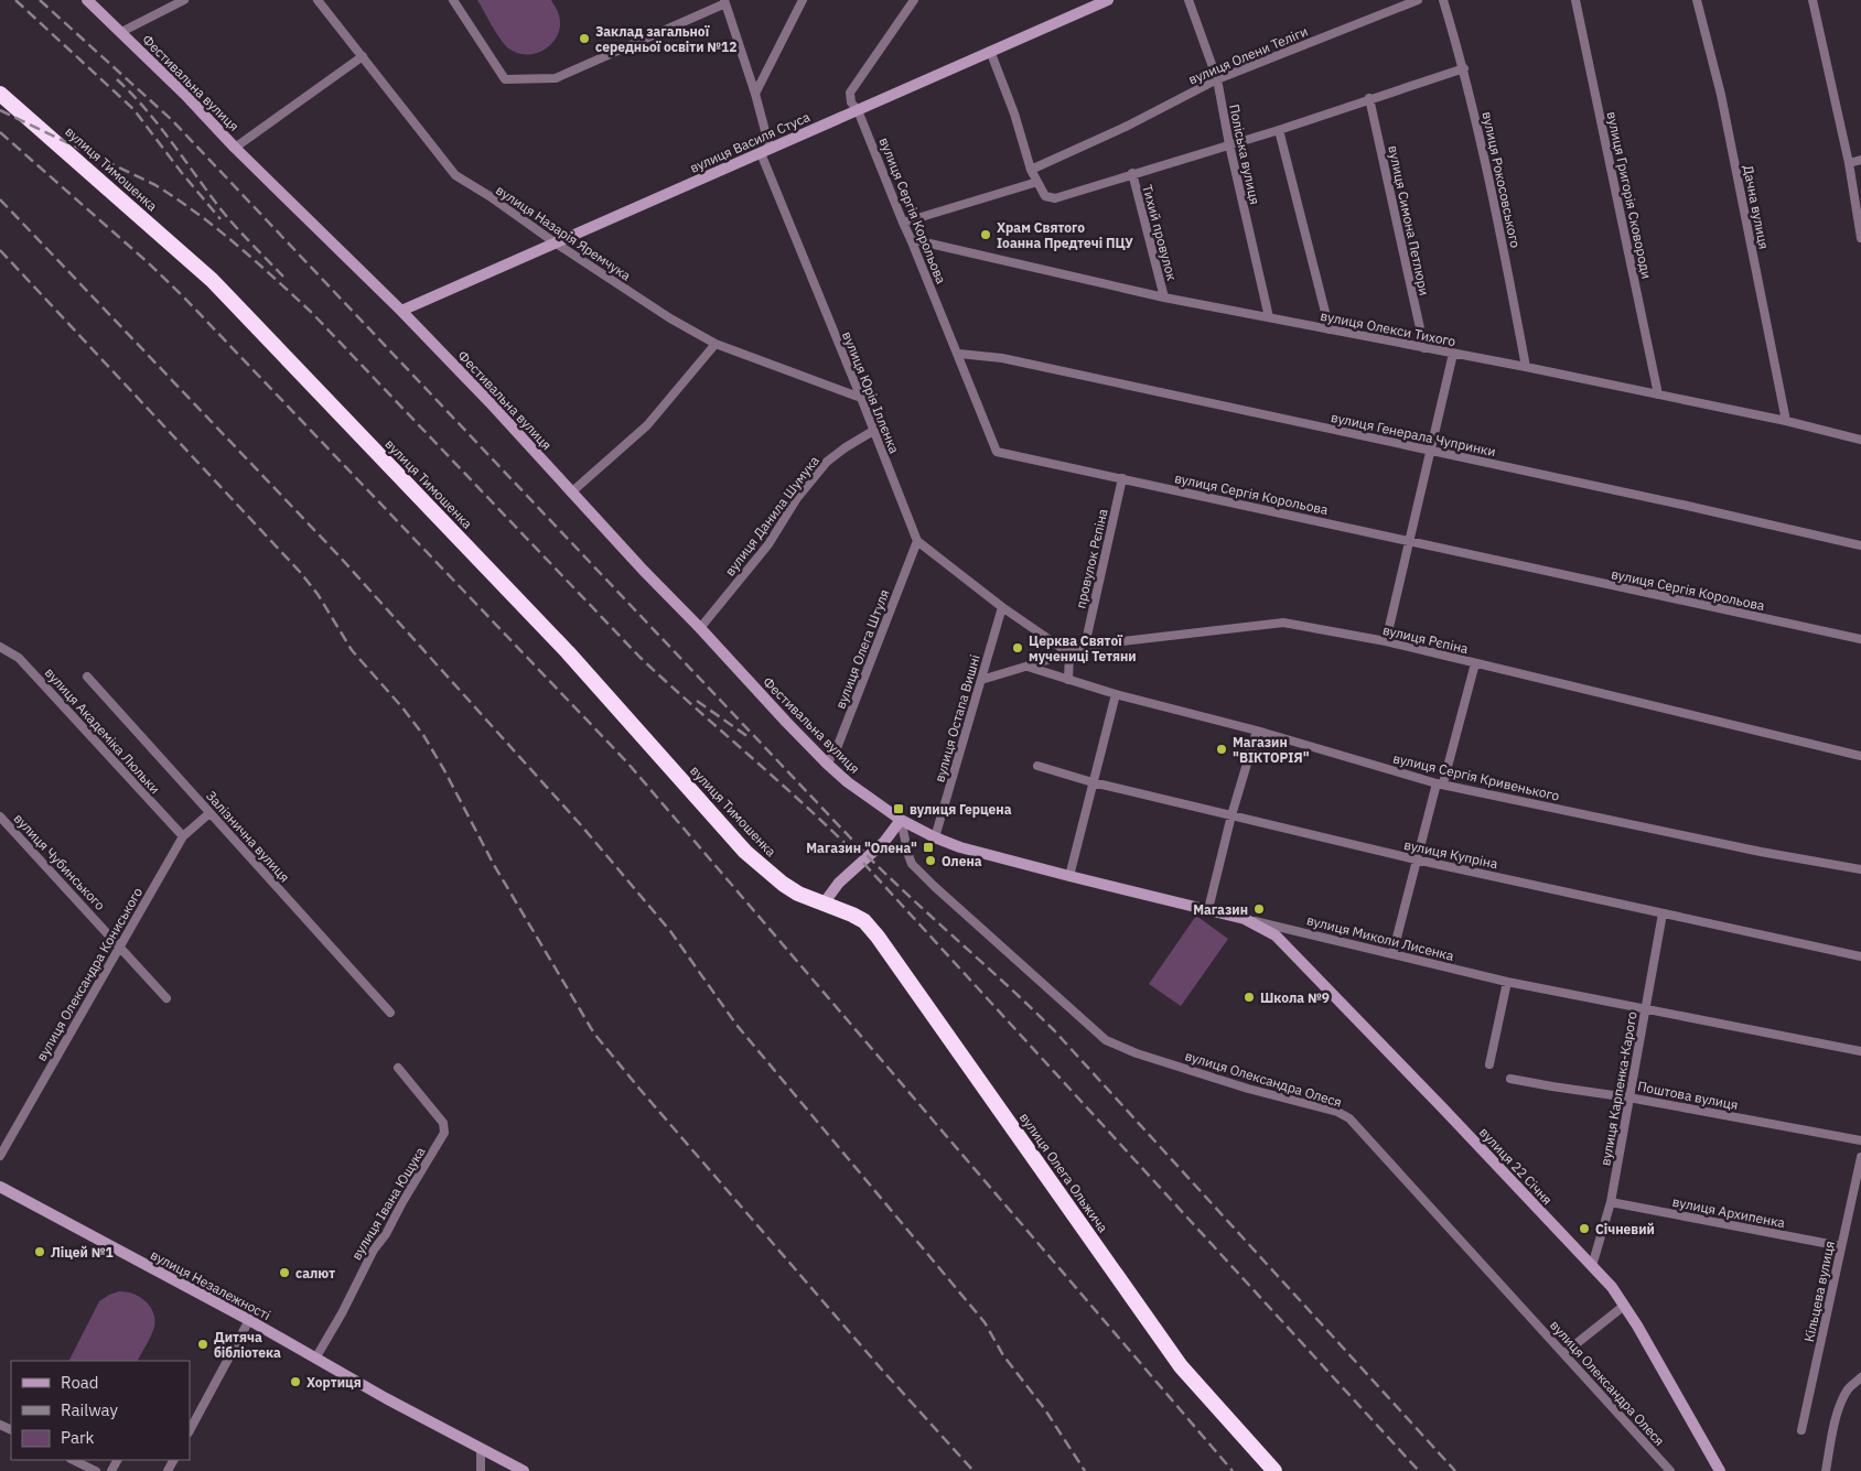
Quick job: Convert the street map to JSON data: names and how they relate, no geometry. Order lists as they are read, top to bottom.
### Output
{
  "streets": {
    "highway": ["вулиця Тимошенка", "вулиця Олега Ольжича"],
    "street": [
      "вулиця Олени Теліги",
      "Фестивальна вулиця",
      "вулиця Василя Стуса",
      "Поліська вулиця",
      "вулиця Рокосовського",
      "вулиця Григорія Сковороди",
      "Дачна вулиця",
      "вулиця Сергія Корольова",
      "вулиця Симона Петлюри",
      "вулиця Назарія Яремчука",
      "Тихий провулок",
      "вулиця Олекси Тихого",
      "вулиця Юрія Іллєнка",
      "вулиця Генерала Чупринки",
      "вулиця Данила Шумука",
      "провулок Рєпіна",
      "вулиця Рєпіна",
      "вулиця Олега Штуля",
      "вулиця Остапа Вишні",
      "вулиця Академіка Люльки",
      "вулиця Сергія Кривенького",
      "Залізнична вулиця",
      "вулиця Купріна",
      "вулиця Чубинського",
      "вулиця Миколи Лисенка",
      "вулиця Олександра Кониського",
      "вулиця Олександра Олеся",
      "вулиця Карпенка-Карого",
      "Поштова вулиця",
      "вулиця 22 Січня",
      "вулиця Івана Ющука",
      "вулиця Архипенка",
      "вулиця Незалежності",
      "Кільцева вулиця"
    ]
  },
  "crossings": [
    ["вулиця Олени Теліги", "Поліська вулиця"],
    ["Фестивальна вулиця", "вулиця Василя Стуса"],
    ["Фестивальна вулиця", "вулиця Данила Шумука"],
    ["Фестивальна вулиця", "вулиця Олега Штуля"],
    ["Фестивальна вулиця", "вулиця Миколи Лисенка"],
    ["Фестивальна вулиця", "вулиця Олександра Олеся"],
    ["вулиця Василя Стуса", "вулиця Сергія Корольова"],
    ["вулиця Василя Стуса", "вулиця Назарія Яремчука"],
    ["вулиця Василя Стуса", "вулиця Юрія Іллєнка"],
    ["Поліська вулиця", "вулиця Олекси Тихого"],
    ["вулиця Тимошенка", "вулиця Олега Ольжича"],
    ["вулиця Рокосовського", "вулиця Олекси Тихого"],
    ["вулиця Григорія Сковороди", "вулиця Олекси Тихого"],
    ["Дачна вулиця", "вулиця Олекси Тихого"],
    ["вулиця Сергія Корольова", "вулиця Олекси Тихого"],
    ["вулиця Сергія Корольова", "вулиця Генерала Чупринки"],
    ["вулиця Сергія Корольова", "провулок Рєпіна"],
    ["вулиця Симона Петлюри", "вулиця Олекси Тихого"],
    ["вулиця Назарія Яремчука", "вулиця Юрія Іллєнка"],
    ["Тихий провулок", "вулиця Олекси Тихого"],
    ["вулиця Юрія Іллєнка", "вулиця Данила Шумука"],
    ["вулиця Юрія Іллєнка", "вулиця Олега Штуля"],
    ["провулок Рєпіна", "вулиця Рєпіна"],
    ["вулиця Рєпіна", "вулиця Остапа Вишні"],
    ["вулиця Рєпіна", "вулиця Сергія Кривенького"],
    ["вулиця Остапа Вишні", "вулиця Миколи Лисенка"],
    ["вулиця Академіка Люльки", "вулиця Олександра Кониського"],
    ["Залізнична вулиця", "вулиця Олександра Кониського"],
    ["вулиця Купріна", "вулиця Карпенка-Карого"],
    ["вулиця Чубинського", "вулиця Олександра Кониського"],
    ["вулиця Миколи Лисенка", "вулиця Олександра Олеся"],
    ["вулиця Миколи Лисенка", "вулиця Карпенка-Карого"],
    ["вулиця Миколи Лисенка", "вулиця 22 Січня"],
    ["вулиця Карпенка-Карого", "Поштова вулиця"],
    ["вулиця Карпенка-Карого", "вулиця 22 Січня"],
    ["вулиця Карпенка-Карого", "вулиця Архипенка"],
    ["вулиця Івана Ющука", "вулиця Незалежності"],
    ["вулиця Архипенка", "Кільцева вулиця"]
  ],
  "places": {
    "other": [
      "Заклад загальної середньої освіти №12",
      "Храм Святого Іоанна Предтечі ПЦУ",
      "Церква Святої мучениці Тетяни",
      "Магазин \"ВІКТОРІЯ\"",
      "Олена",
      "Магазин",
      "Школа №9",
      "Січневий",
      "Ліцей №1",
      "салют",
      "Дитяча бібліотека",
      "Хортиця"
    ],
    "transit": ["вулиця Герцена", "Магазин \"Олена\""]
  },
  "legend": ["Road", "Railway", "Park"]
}
